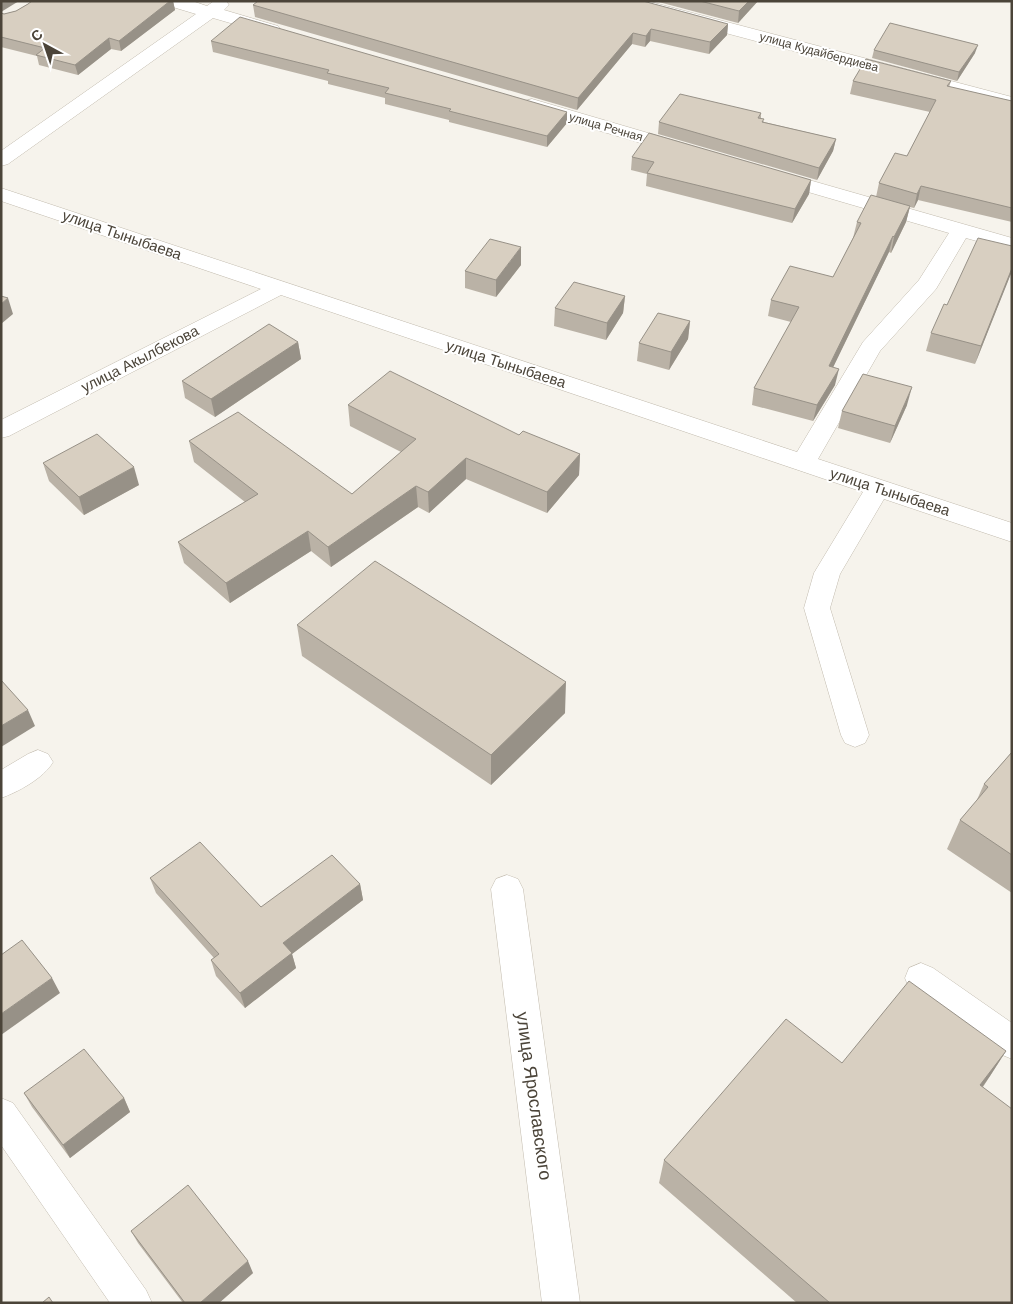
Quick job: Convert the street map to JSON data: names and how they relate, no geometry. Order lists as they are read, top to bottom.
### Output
{
  "streets": {
    "street": [
      "улица Кудайбердиева",
      "улица Речная",
      "улица Тыныбаева",
      "улица Акылбекова",
      "улица Ярославского"
    ]
  },
  "crossings": [
    ["улица Тыныбаева", "улица Акылбекова"]
  ],
  "north": "top left"
}
